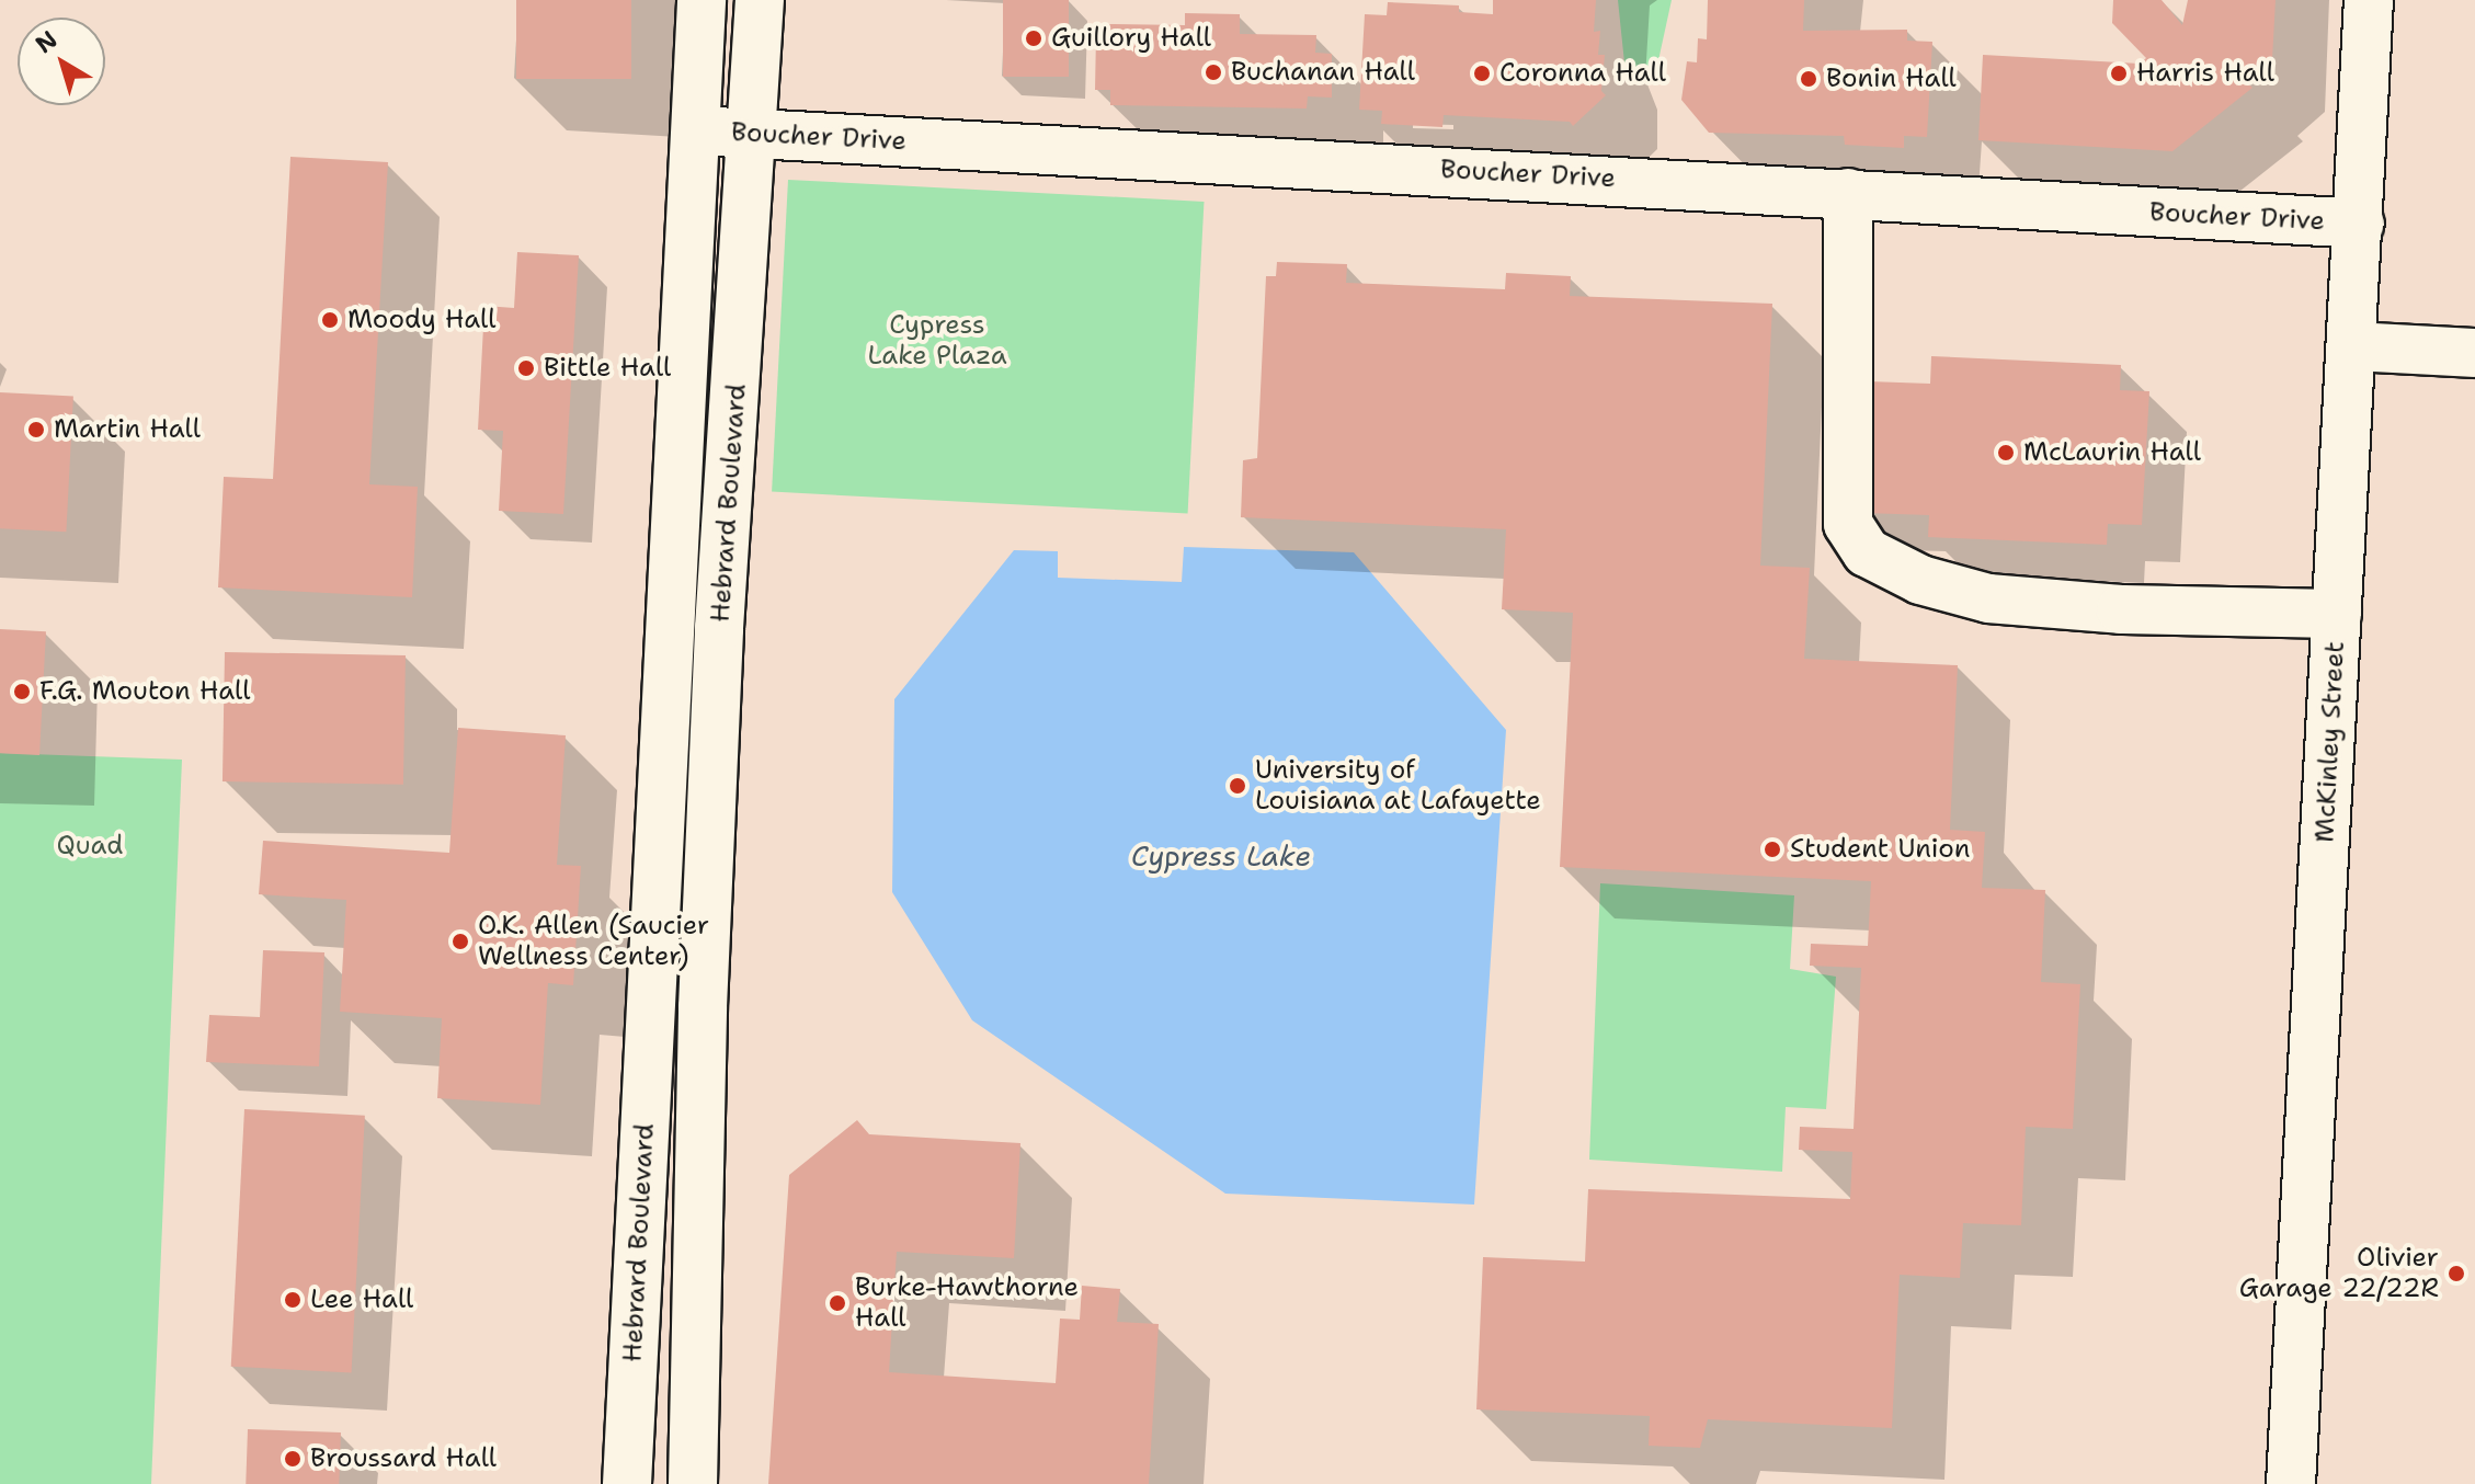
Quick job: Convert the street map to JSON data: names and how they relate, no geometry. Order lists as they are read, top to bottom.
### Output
{
  "streets": {
    "street": ["Boucher Drive", "Hebrard Boulevard", "McKinley Street"]
  },
  "crossings": [
    ["Boucher Drive", "Hebrard Boulevard"],
    ["Boucher Drive", "McKinley Street"]
  ],
  "water": ["Cypress Lake"],
  "parks": ["Cypress Lake Plaza", "Quad"],
  "places": [
    "Guillory Hall",
    "Buchanan Hall",
    "Coronna Hall",
    "Harris Hall",
    "Bonin Hall",
    "Moody Hall",
    "Bittle Hall",
    "Martin Hall",
    "McLaurin Hall",
    "F.G. Mouton Hall",
    "University of Louisiana at Lafayette",
    "Student Union",
    "O.K. Allen (Saucier Wellness Center)",
    "Olivier Garage 22/22R",
    "Lee Hall",
    "Burke-Hawthorne Hall",
    "Broussard Hall"
  ],
  "north": "top left"
}
